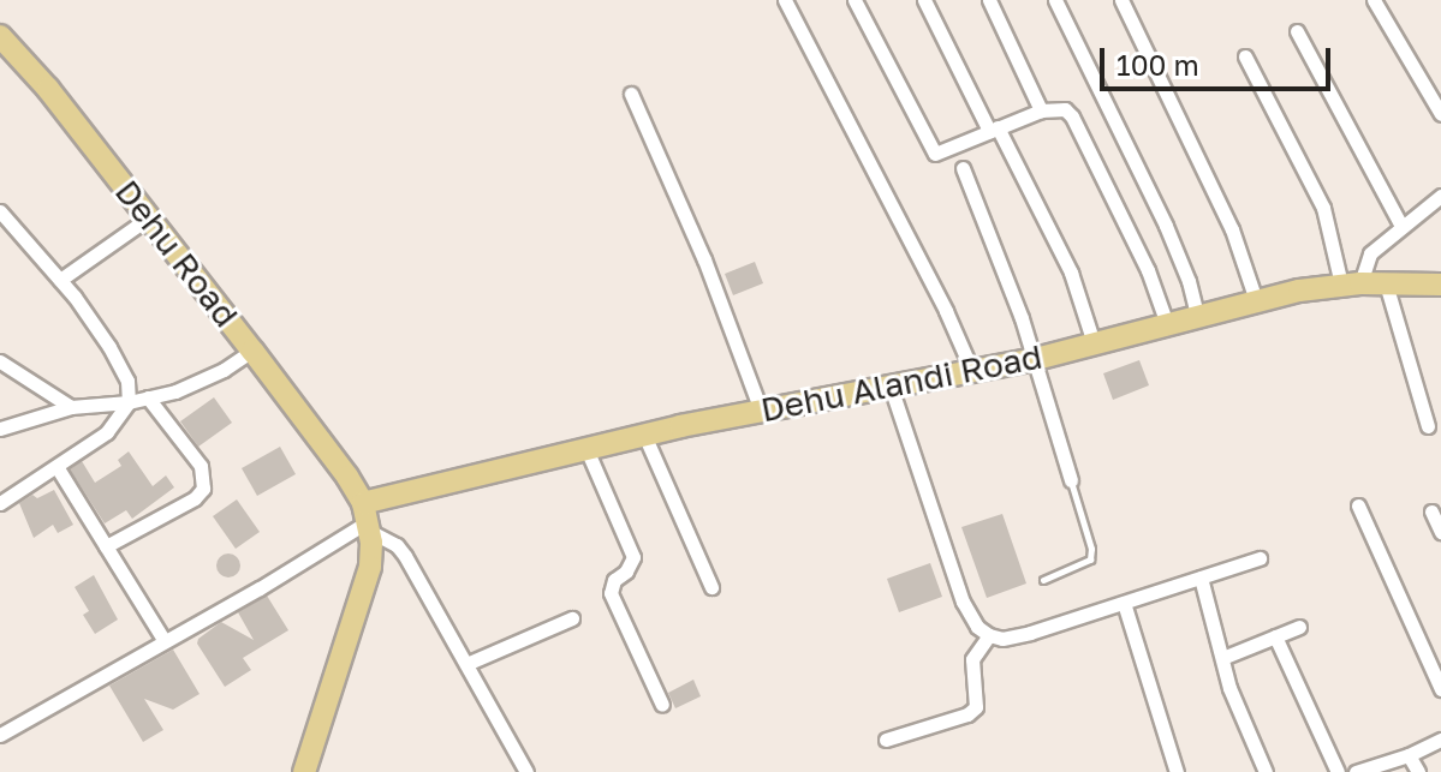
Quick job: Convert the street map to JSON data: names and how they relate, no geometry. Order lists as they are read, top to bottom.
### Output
{
  "streets": {
    "main road": ["Dehu Road", "Dehu Alandi Road"]
  },
  "crossings": [
    ["Dehu Road", "Dehu Alandi Road"]
  ],
  "scale_bar": "100 m"
}
